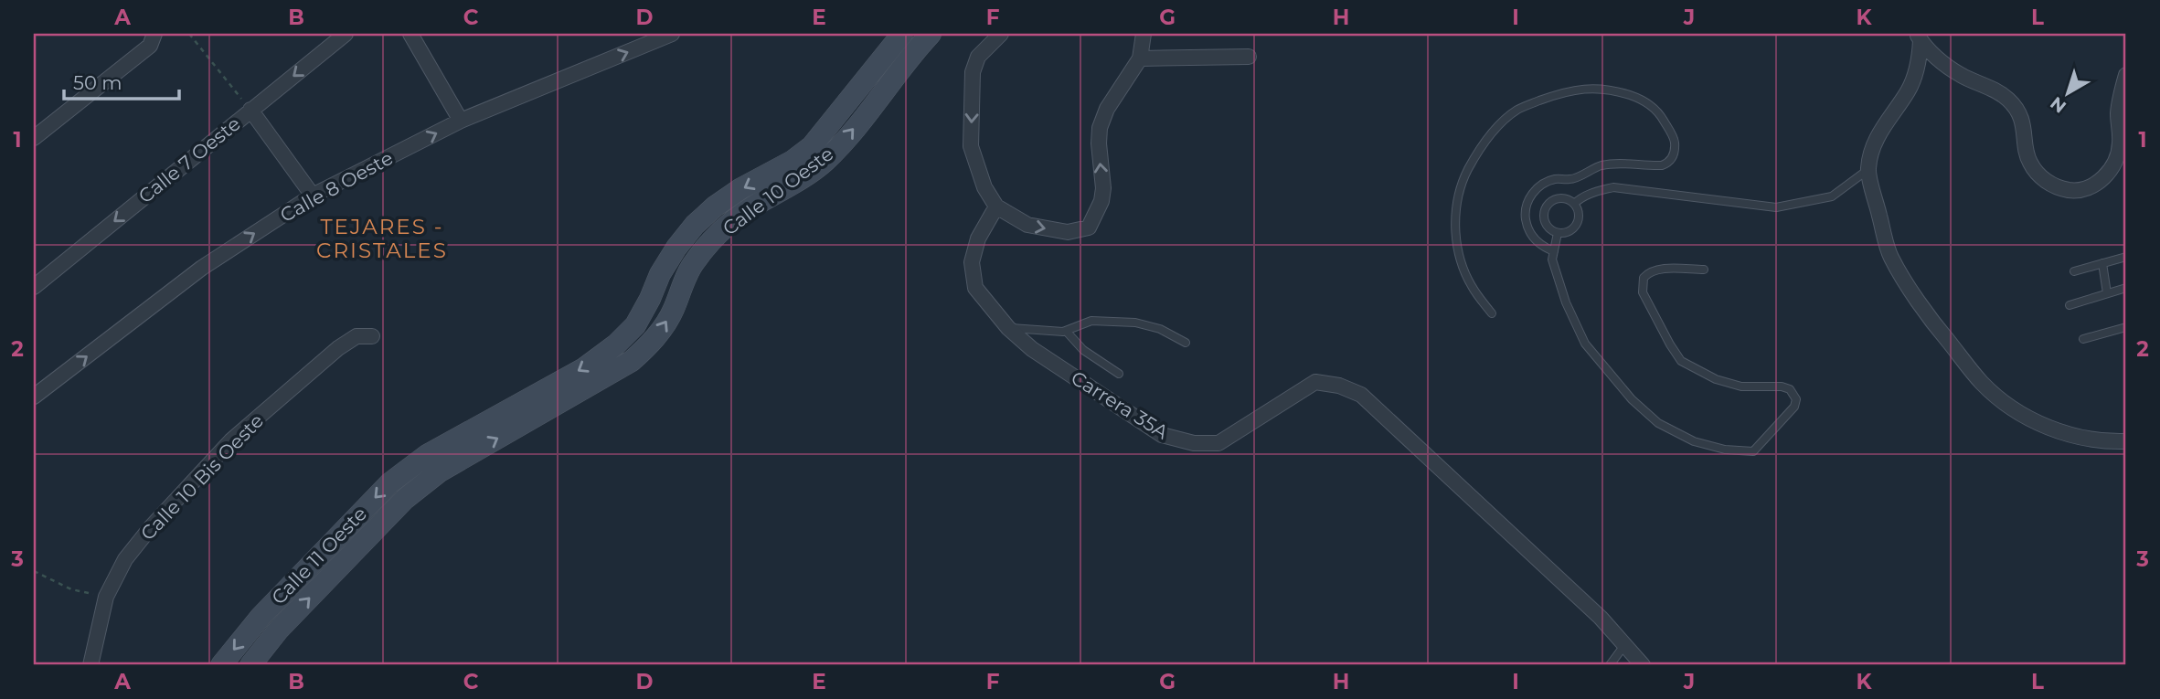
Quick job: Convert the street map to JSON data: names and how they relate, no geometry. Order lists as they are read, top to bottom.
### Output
{
  "streets": {
    "main road": ["Calle 10 Oeste", "Calle 11 Oeste"],
    "street": [
      "Calle 7 Oeste",
      "Calle 8 Oeste",
      "Carrera 35A",
      "Calle 10 Bis Oeste"
    ]
  },
  "crossings": [
    ["Calle 10 Oeste", "Calle 11 Oeste"]
  ],
  "one_way": ["Calle 8 Oeste"],
  "districts": ["TEJARES - CRISTALES"],
  "scale_bar": "50 m",
  "north": "bottom left",
  "grid": {
    "columns": [
      "A",
      "B",
      "C",
      "D",
      "E",
      "F",
      "G",
      "H",
      "I",
      "J",
      "K",
      "L"
    ],
    "rows": ["1", "2", "3"]
  }
}
